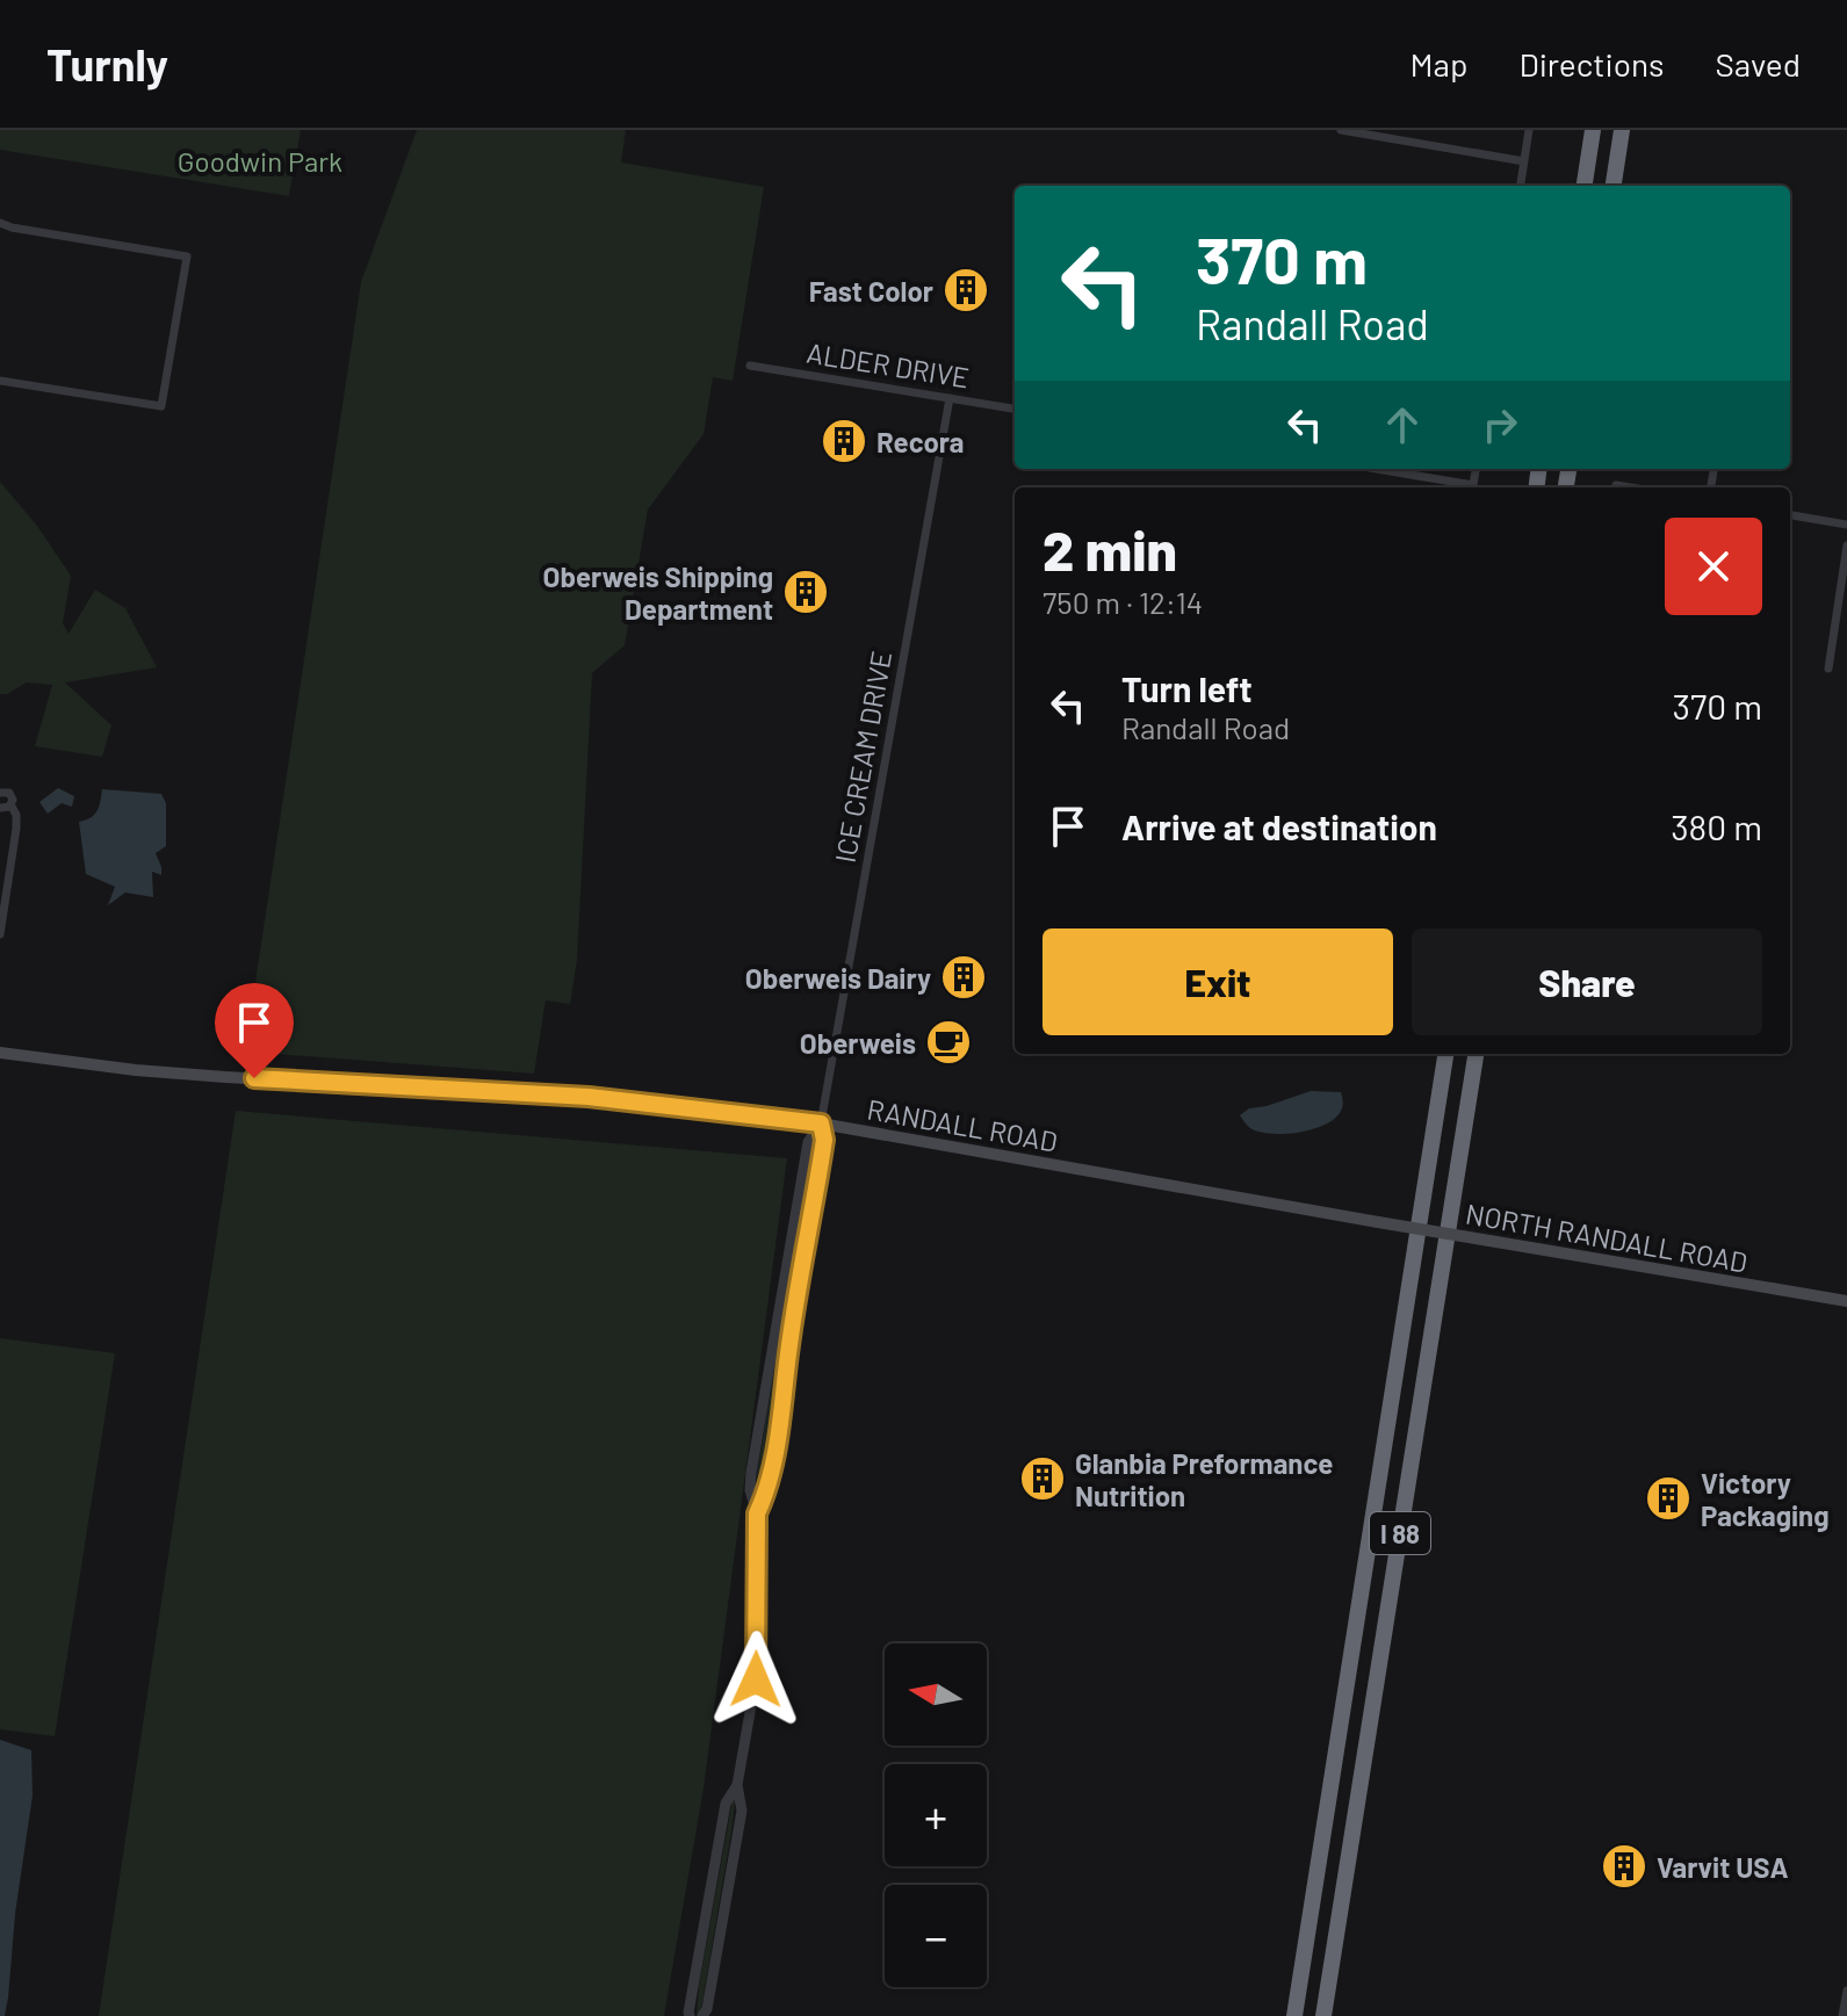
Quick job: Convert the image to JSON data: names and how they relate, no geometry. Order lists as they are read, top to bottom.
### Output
{
  "streets": {
    "highway": ["I 88"],
    "main road": ["RANDALL ROAD", "NORTH RANDALL ROAD"],
    "street": ["ALDER DRIVE", "ICE CREAM DRIVE"]
  },
  "crossings": [
    ["ALDER DRIVE", "ICE CREAM DRIVE"],
    ["ICE CREAM DRIVE", "RANDALL ROAD"],
    ["RANDALL ROAD", "NORTH RANDALL ROAD"]
  ],
  "parks": ["Goodwin Park"],
  "places": {
    "building": [
      "Fast Color",
      "Recora",
      "Oberweis Shipping Department",
      "Oberweis Dairy",
      "Glanbia Preformance Nutrition",
      "Victory Packaging",
      "Varvit USA"
    ],
    "cafe": ["Oberweis"]
  },
  "north": "left",
  "page": {
    "header": "Turnly",
    "nav": ["Map", "Directions", "Saved"],
    "turn": ["370 m", "Randall Road"],
    "heading": ["2 min", "750 m · 12:14"],
    "list": [
      {
        "name": "Turn left",
        "note": "Randall Road",
        "value": "370 m"
      },
      {
        "name": "Arrive at destination",
        "value": "380 m"
      }
    ],
    "buttons": ["Exit", "Share"],
    "map_buttons": ["+", "−"]
  }
}
